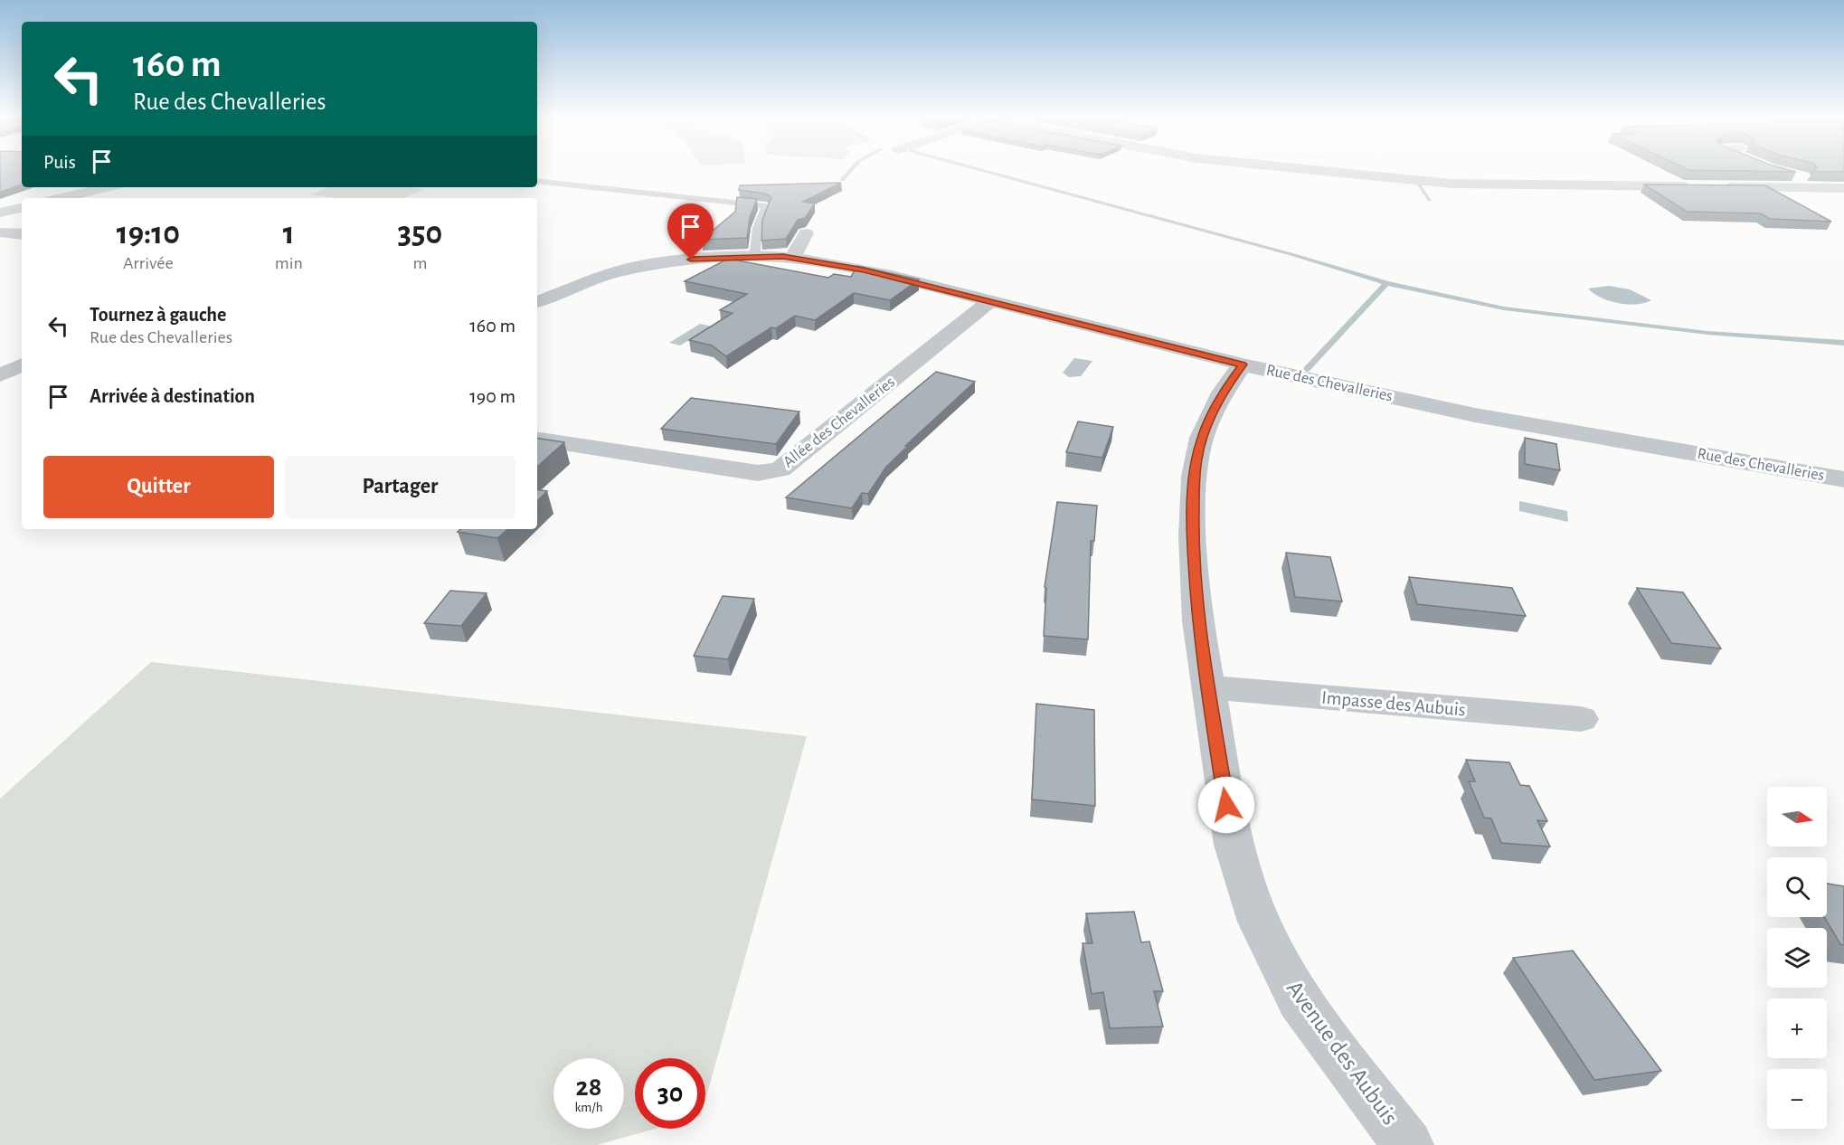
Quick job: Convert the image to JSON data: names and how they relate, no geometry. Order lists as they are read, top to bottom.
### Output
{
  "streets": {
    "street": [
      "Rue des Chevalleries",
      "Allée des Chevalleries",
      "Impasse des Aubuis",
      "Avenue des Aubuis"
    ]
  },
  "crossings": [
    ["Rue des Chevalleries", "Allée des Chevalleries"],
    ["Rue des Chevalleries", "Avenue des Aubuis"],
    ["Impasse des Aubuis", "Avenue des Aubuis"]
  ],
  "north": "right",
  "page": {
    "turn": ["160 m", "Rue des Chevalleries"],
    "then": "Puis",
    "eta": [
      "19:10",
      "Arrivée",
      "1",
      "min",
      "350",
      "m"
    ],
    "list": [
      {
        "name": "Tournez à gauche",
        "note": "Rue des Chevalleries",
        "value": "160 m"
      },
      {
        "name": "Arrivée à destination",
        "value": "190 m"
      }
    ],
    "buttons": ["Quitter", "Partager"],
    "map_buttons": ["+", "−"],
    "speed": "28 km/h",
    "limit": "30"
  }
}
